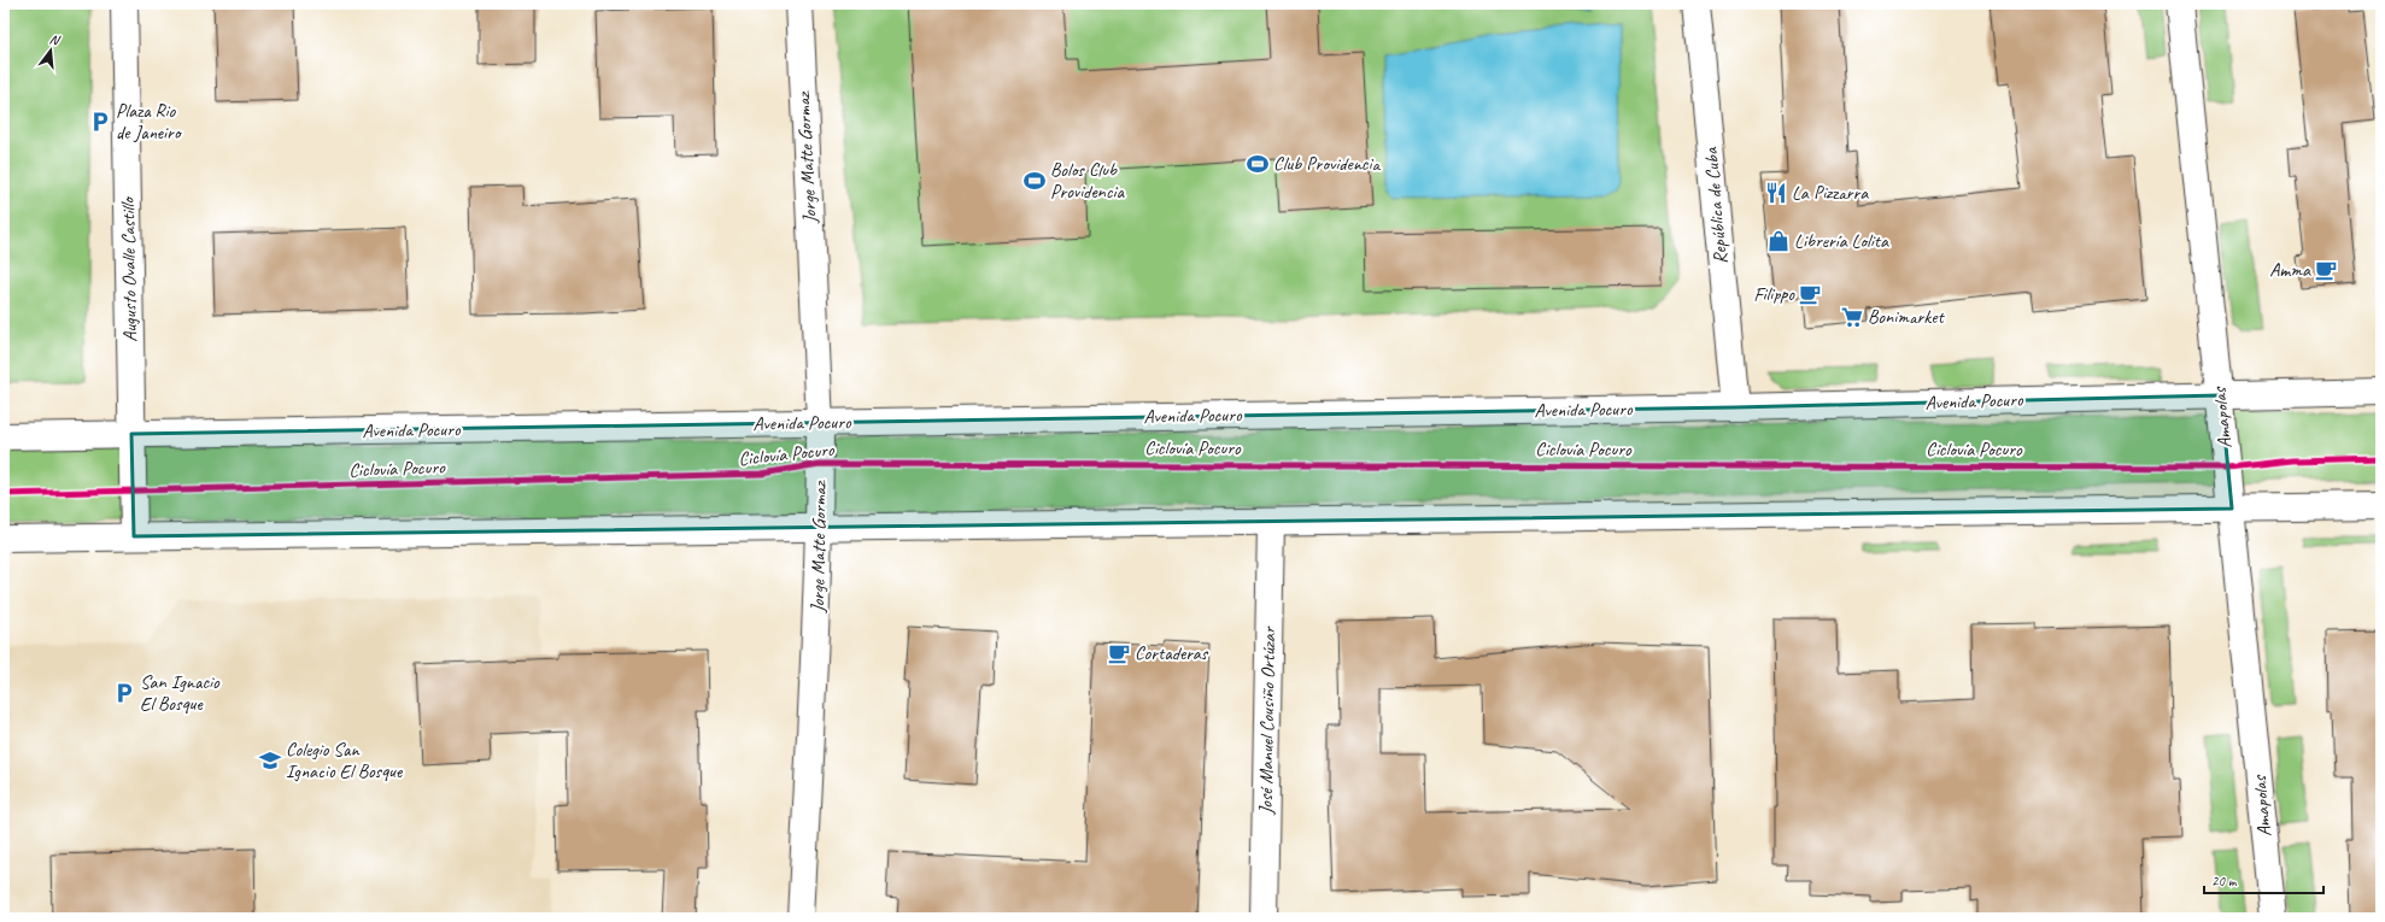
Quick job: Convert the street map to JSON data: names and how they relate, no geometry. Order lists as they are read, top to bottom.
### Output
{
  "streets": {
    "street": [
      "Jorge Matte Gormaz",
      "República de Cuba",
      "Augusto Ovalle Castillo",
      "Avenida Pocuro",
      "Amapolas",
      "José Manuel Cousiño Ortúzar"
    ],
    "cycle path": ["Ciclovía Pocuro"]
  },
  "crossings": [
    ["Jorge Matte Gormaz", "Avenida Pocuro"],
    ["República de Cuba", "Avenida Pocuro"],
    ["Augusto Ovalle Castillo", "Avenida Pocuro"],
    ["Avenida Pocuro", "Amapolas"]
  ],
  "places": {
    "parking": ["Plaza Rio de Janeiro", "San Ignacio El Bosque"],
    "sports": ["Club Providencia", "Bolos Club Providencia"],
    "restaurant": ["La Pizzarra"],
    "shop": ["Librería Lolita"],
    "cafe": ["Amma", "Filippo", "Cortaderas"],
    "supermarket": ["Bonimarket"],
    "school or university": ["Colegio San Ignacio El Bosque"]
  },
  "scale_bar": "20 m",
  "north": "top"
}
